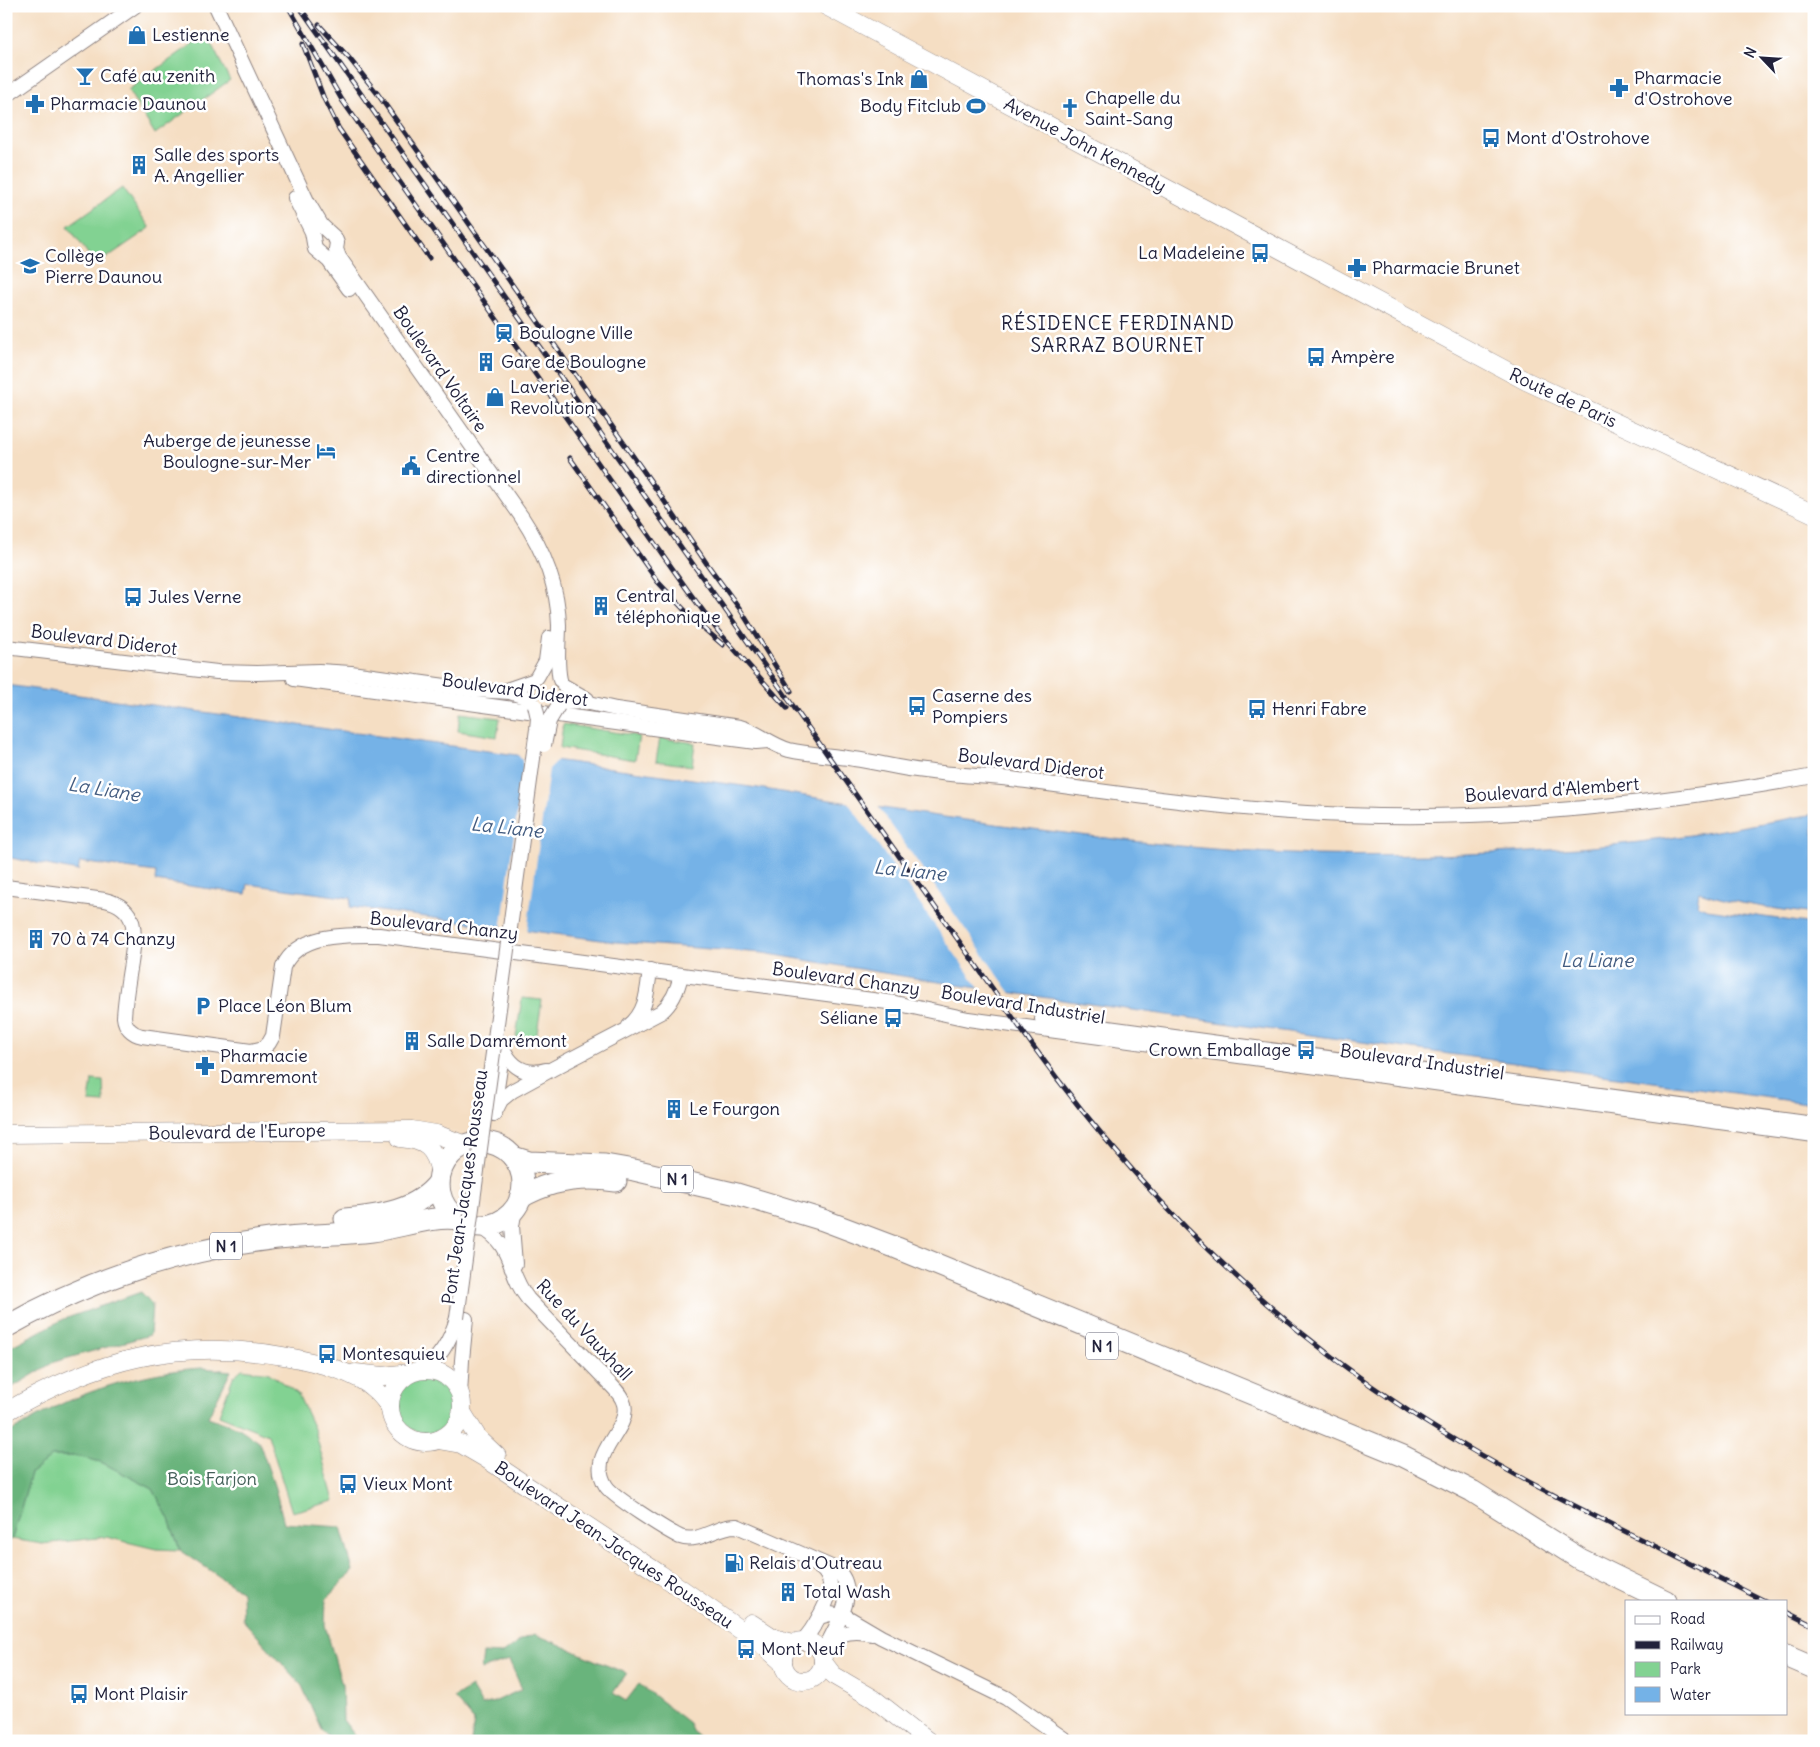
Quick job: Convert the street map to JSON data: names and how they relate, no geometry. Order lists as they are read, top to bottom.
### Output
{
  "streets": {
    "highway": ["N 1"],
    "main road": [
      "Avenue John Kennedy",
      "Route de Paris",
      "Boulevard de l'Europe",
      "Boulevard Jean-Jacques Rousseau"
    ],
    "street": [
      "Boulevard Voltaire",
      "Boulevard Diderot",
      "Boulevard d'Alembert",
      "Boulevard Chanzy",
      "Boulevard Industriel",
      "Pont Jean-Jacques Rousseau",
      "Rue du Vauxhall"
    ]
  },
  "crossings": [
    ["Avenue John Kennedy", "Route de Paris"],
    ["Boulevard Voltaire", "Boulevard Diderot"],
    ["Boulevard Voltaire", "Pont Jean-Jacques Rousseau"],
    ["Boulevard Diderot", "Boulevard d'Alembert"],
    ["Boulevard Diderot", "Pont Jean-Jacques Rousseau"],
    ["Boulevard Chanzy", "Boulevard Industriel"],
    ["Boulevard de l'Europe", "N 1"],
    ["Boulevard de l'Europe", "Rue du Vauxhall"],
    ["N 1", "Rue du Vauxhall"],
    ["Rue du Vauxhall", "Boulevard Jean-Jacques Rousseau"]
  ],
  "districts": ["RÉSIDENCE FERDINAND SARRAZ BOURNET"],
  "water": ["La Liane"],
  "parks": ["Bois Farjon"],
  "places": {
    "shop": ["Lestienne", "Thomas's Ink", "Laverie Revolution"],
    "bar": ["Café au zenith"],
    "pharmacy": [
      "Pharmacie d'Ostrohove",
      "Pharmacie Daunou",
      "Pharmacie Brunet",
      "Pharmacie Damremont"
    ],
    "sports": ["Body Fitclub"],
    "church": ["Chapelle du Saint-Sang"],
    "bus stop": [
      "Mont d'Ostrohove",
      "La Madeleine",
      "Ampère",
      "Jules Verne",
      "Caserne des Pompiers",
      "Henri Fabre",
      "Séliane",
      "Crown Emballage",
      "Montesquieu",
      "Vieux Mont",
      "Mont Neuf",
      "Mont Plaisir"
    ],
    "building": [
      "Salle des sports A. Angellier",
      "Gare de Boulogne",
      "Central téléphonique",
      "70 à 74 Chanzy",
      "Salle Damrémont",
      "Le Fourgon",
      "Total Wash"
    ],
    "school or university": ["Collège Pierre Daunou"],
    "station": ["Boulogne Ville"],
    "hotel": ["Auberge de jeunesse Boulogne-sur-Mer"],
    "public building": ["Centre directionnel"],
    "parking": ["Place Léon Blum"],
    "fuel station": ["Relais d'Outreau"]
  },
  "legend": [
    "Road",
    "Railway",
    "Park",
    "Water"
  ],
  "north": "top left"
}
